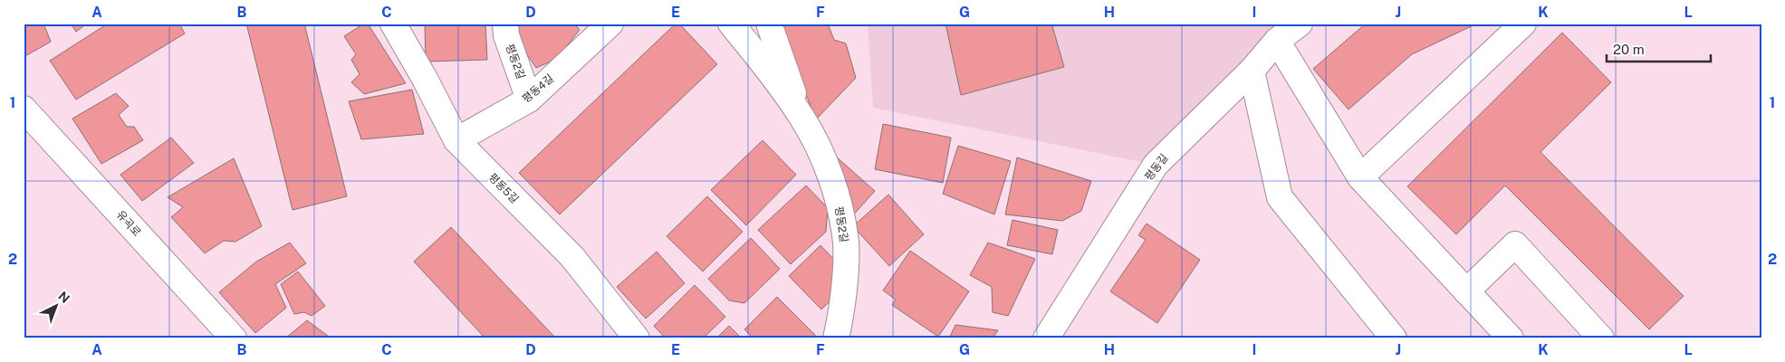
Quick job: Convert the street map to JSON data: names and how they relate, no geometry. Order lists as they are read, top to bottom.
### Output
{
  "streets": {
    "street": [
      "평동2길",
      "평동4길",
      "평동길",
      "평동5길",
      "유곡로"
    ]
  },
  "crossings": [
    ["평동2길", "평동4길"],
    ["평동4길", "평동5길"]
  ],
  "scale_bar": "20 m",
  "north": "top right",
  "grid": {
    "columns": [
      "A",
      "B",
      "C",
      "D",
      "E",
      "F",
      "G",
      "H",
      "I",
      "J",
      "K",
      "L"
    ],
    "rows": ["1", "2"]
  }
}
